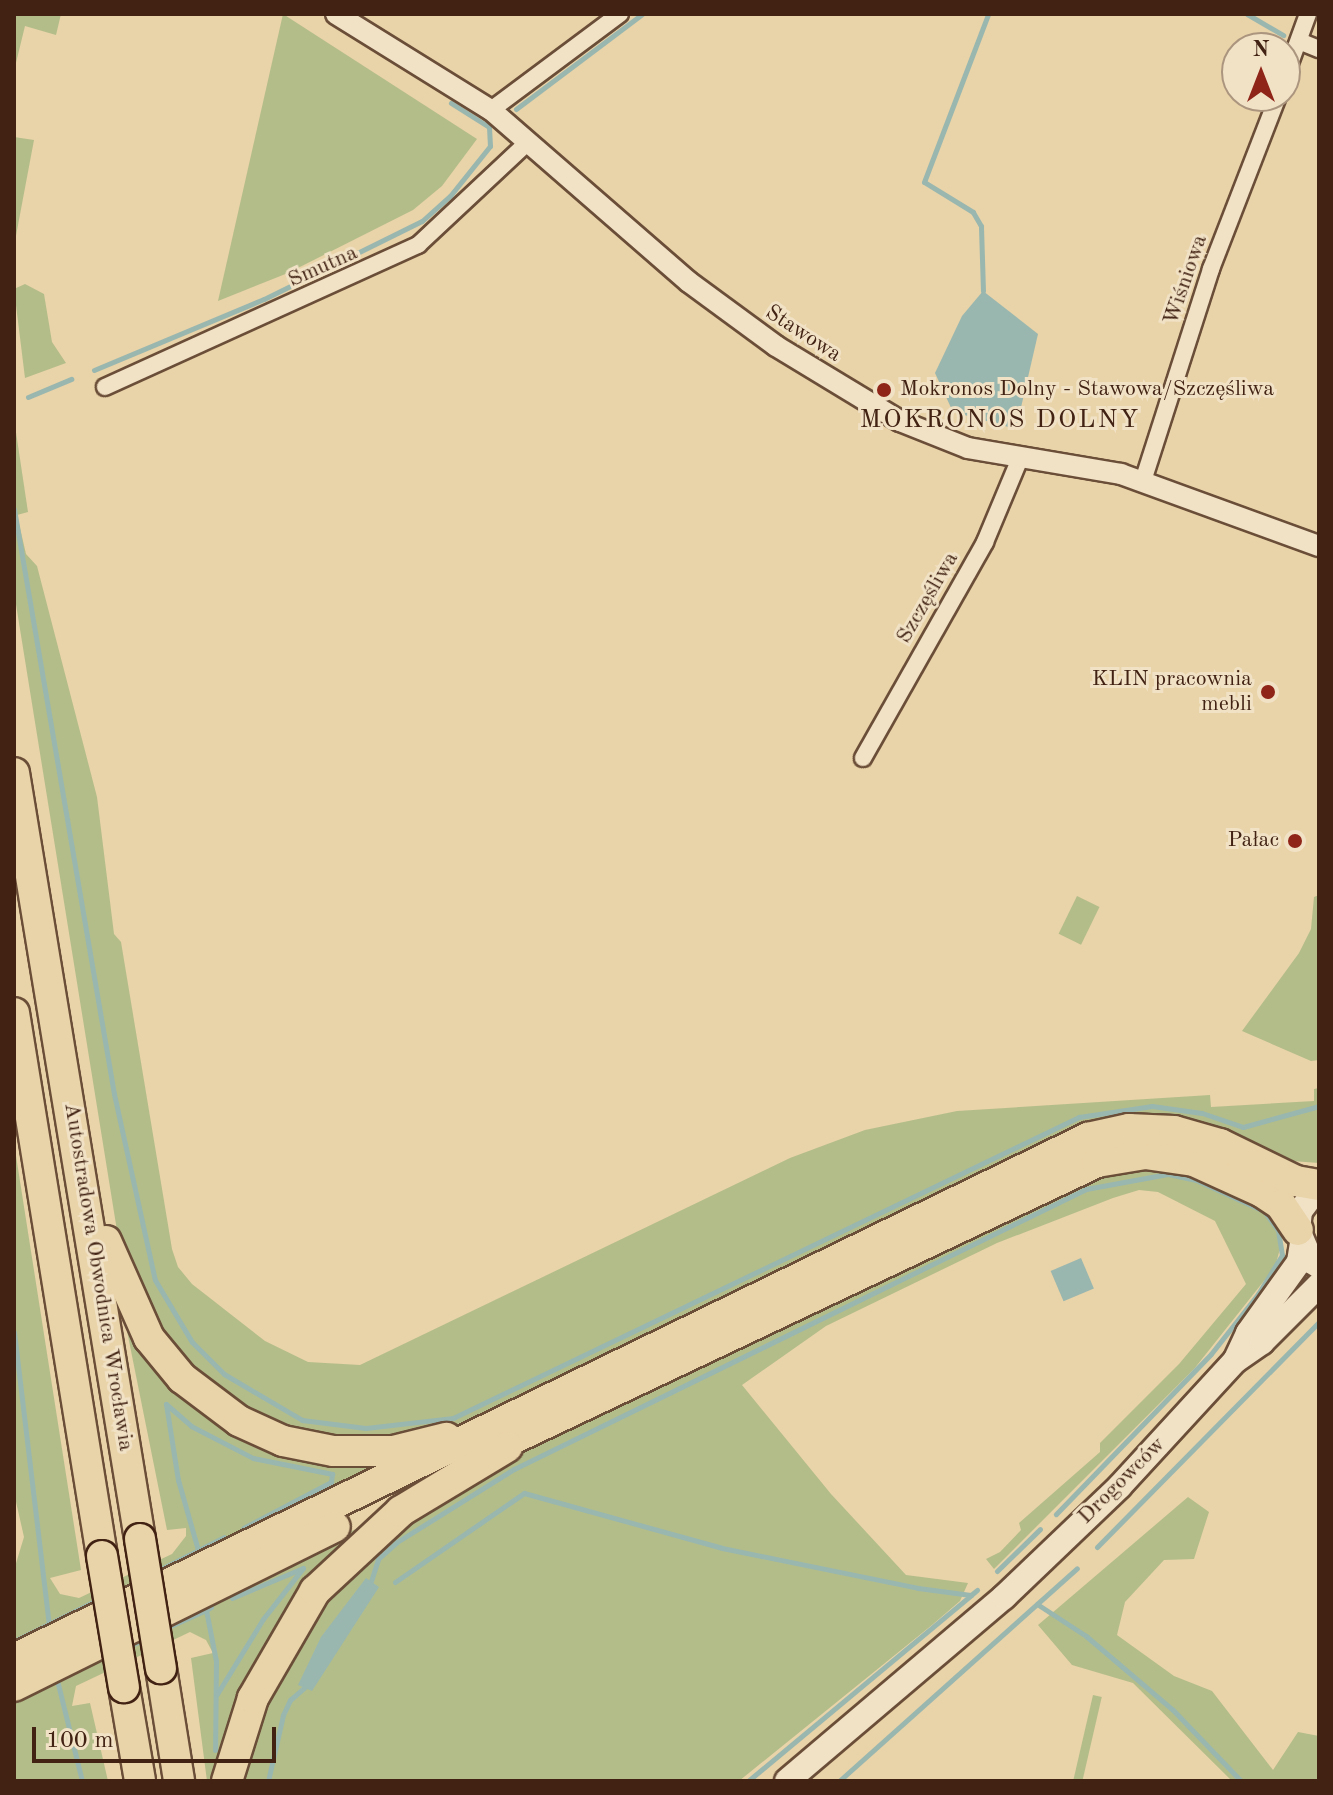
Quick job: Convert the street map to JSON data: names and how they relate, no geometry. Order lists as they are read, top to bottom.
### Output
{
  "streets": {
    "highway": ["Autostradowa Obwodnica Wrocławia"],
    "main road": ["Drogowców"],
    "street": [
      "Smutna",
      "Wiśniowa",
      "Stawowa",
      "Szczęśliwa"
    ]
  },
  "crossings": [
    ["Smutna", "Stawowa"],
    ["Wiśniowa", "Stawowa"],
    ["Stawowa", "Szczęśliwa"]
  ],
  "districts": ["MOKRONOS DOLNY"],
  "places": ["Mokronos Dolny - Stawowa/Szczęśliwa", "KLIN pracownia mebli", "Pałac"],
  "scale_bar": "100 m",
  "north": "top"
}
